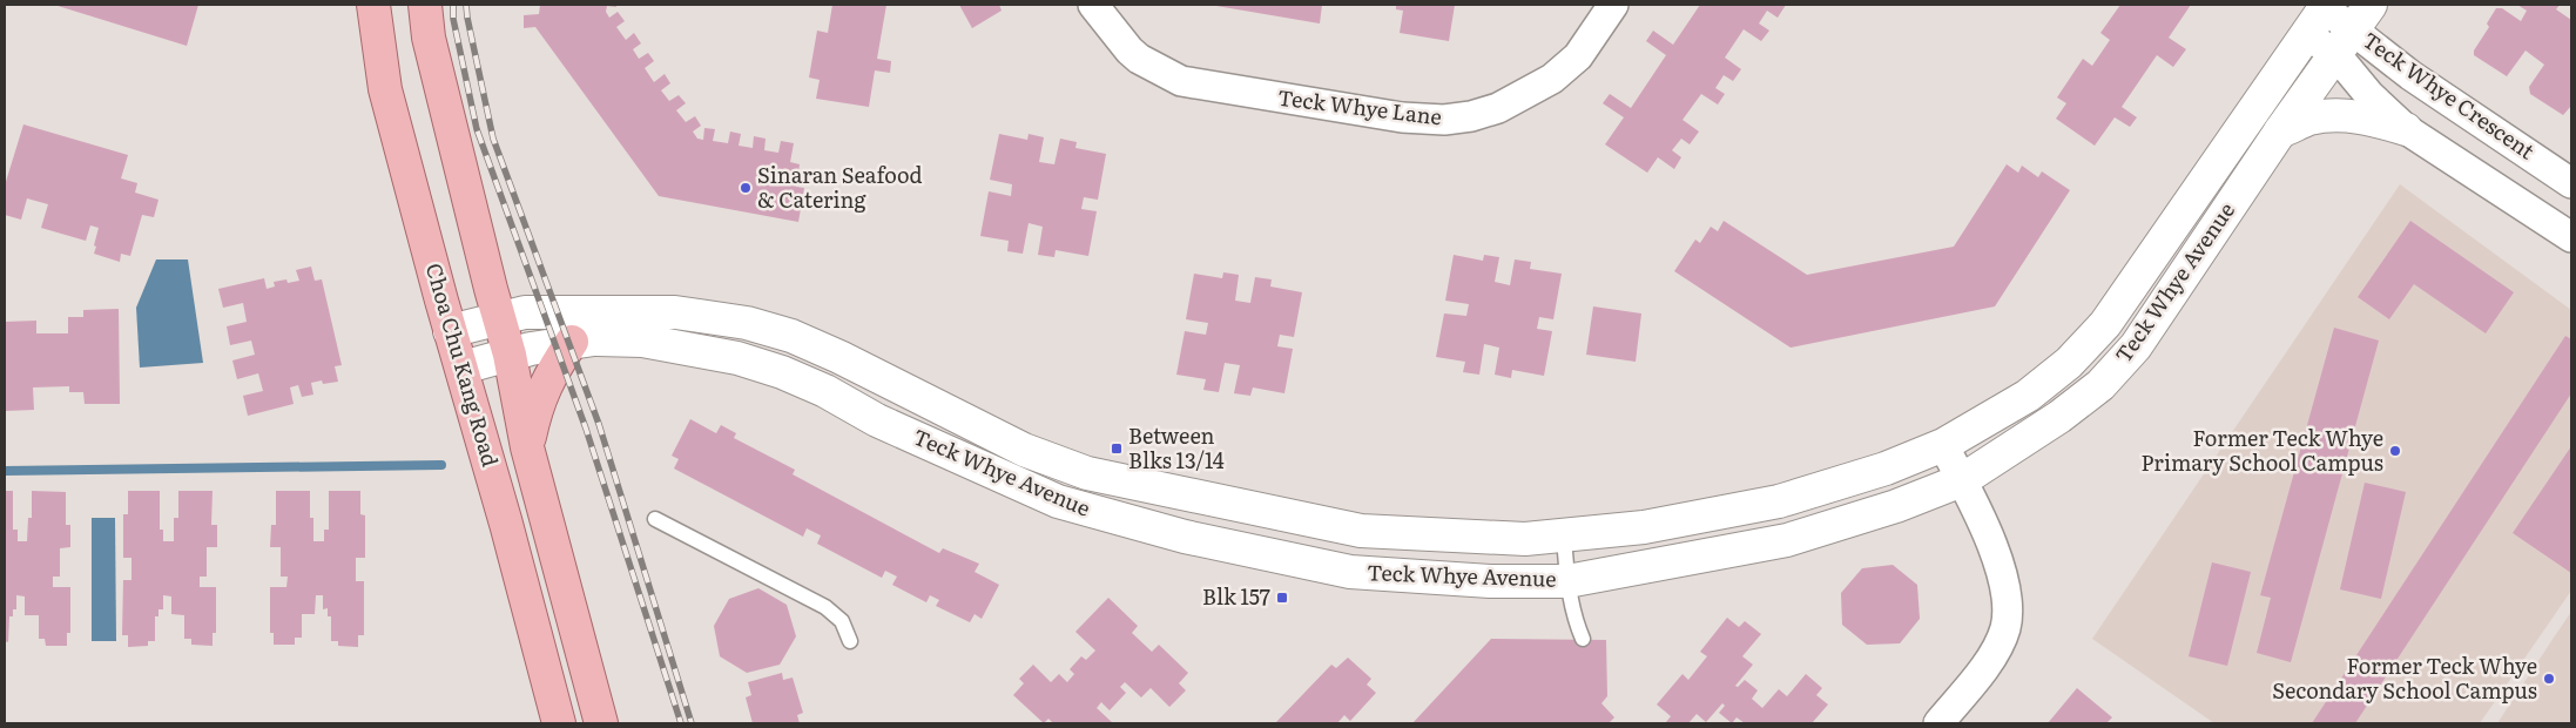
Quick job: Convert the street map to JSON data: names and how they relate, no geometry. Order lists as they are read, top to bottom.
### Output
{
  "streets": {
    "main road": ["Teck Whye Avenue", "Choa Chu Kang Road"],
    "street": ["Teck Whye Crescent", "Teck Whye Lane"]
  },
  "crossings": [
    ["Teck Whye Crescent", "Teck Whye Avenue"],
    ["Teck Whye Avenue", "Choa Chu Kang Road"]
  ],
  "places": {
    "other": ["Sinaran Seafood & Catering", "Former Teck Whye Primary School Campus", "Former Teck Whye Secondary School Campus"],
    "transit": ["Between Blks 13/14", "Blk 157"]
  }
}
